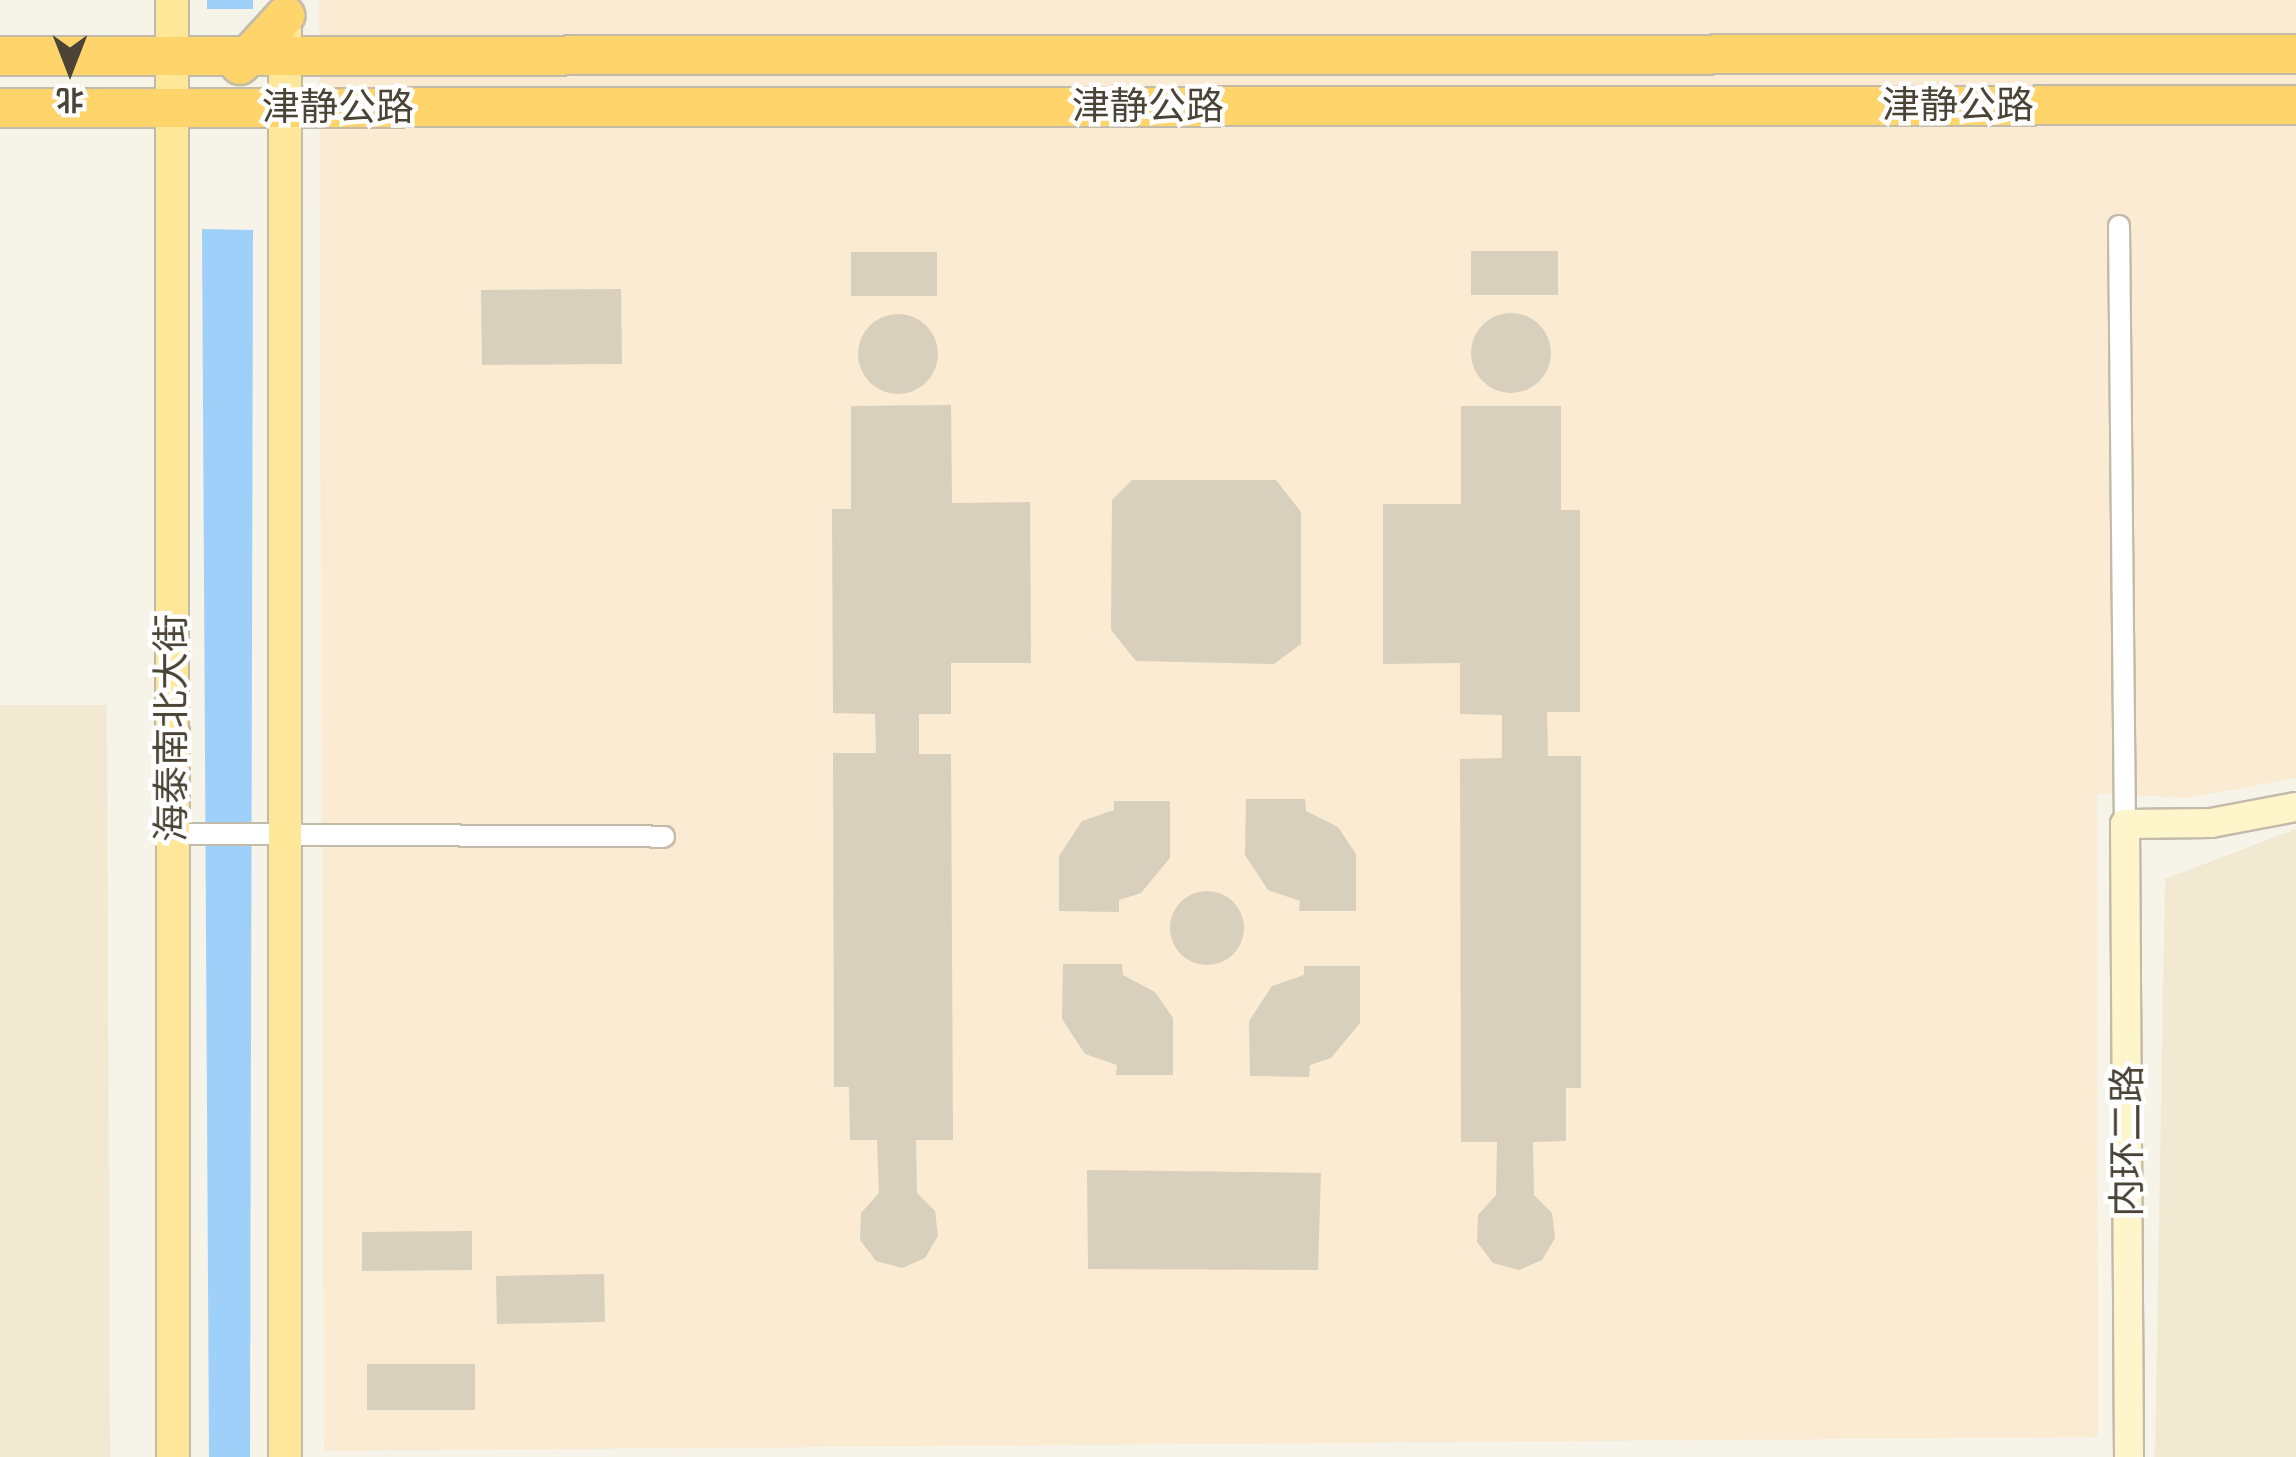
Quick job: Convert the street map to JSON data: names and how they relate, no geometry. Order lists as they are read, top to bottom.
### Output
{
  "streets": {
    "highway": ["津静公路"],
    "main road": ["海泰南北大街"],
    "street": ["内环二路"]
  },
  "crossings": [
    ["津静公路", "海泰南北大街"]
  ],
  "north": "bottom"
}
